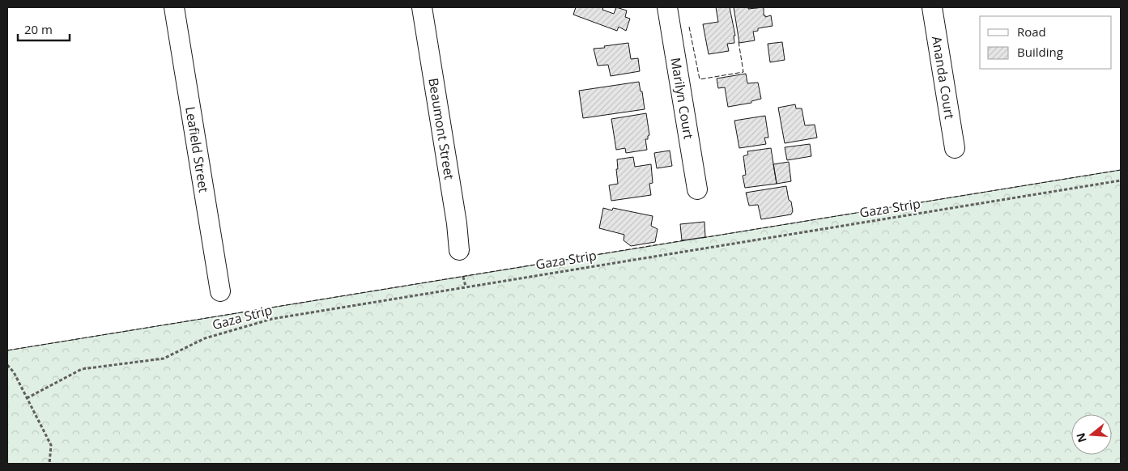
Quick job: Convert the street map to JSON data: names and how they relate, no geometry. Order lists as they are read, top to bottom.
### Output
{
  "streets": {
    "street": [
      "Ananda Court",
      "Marilyn Court",
      "Beaumont Street",
      "Leafield Street"
    ],
    "path": ["Gaza Strip"]
  },
  "legend": ["Road", "Building"],
  "scale_bar": "20 m",
  "north": "left"
}
